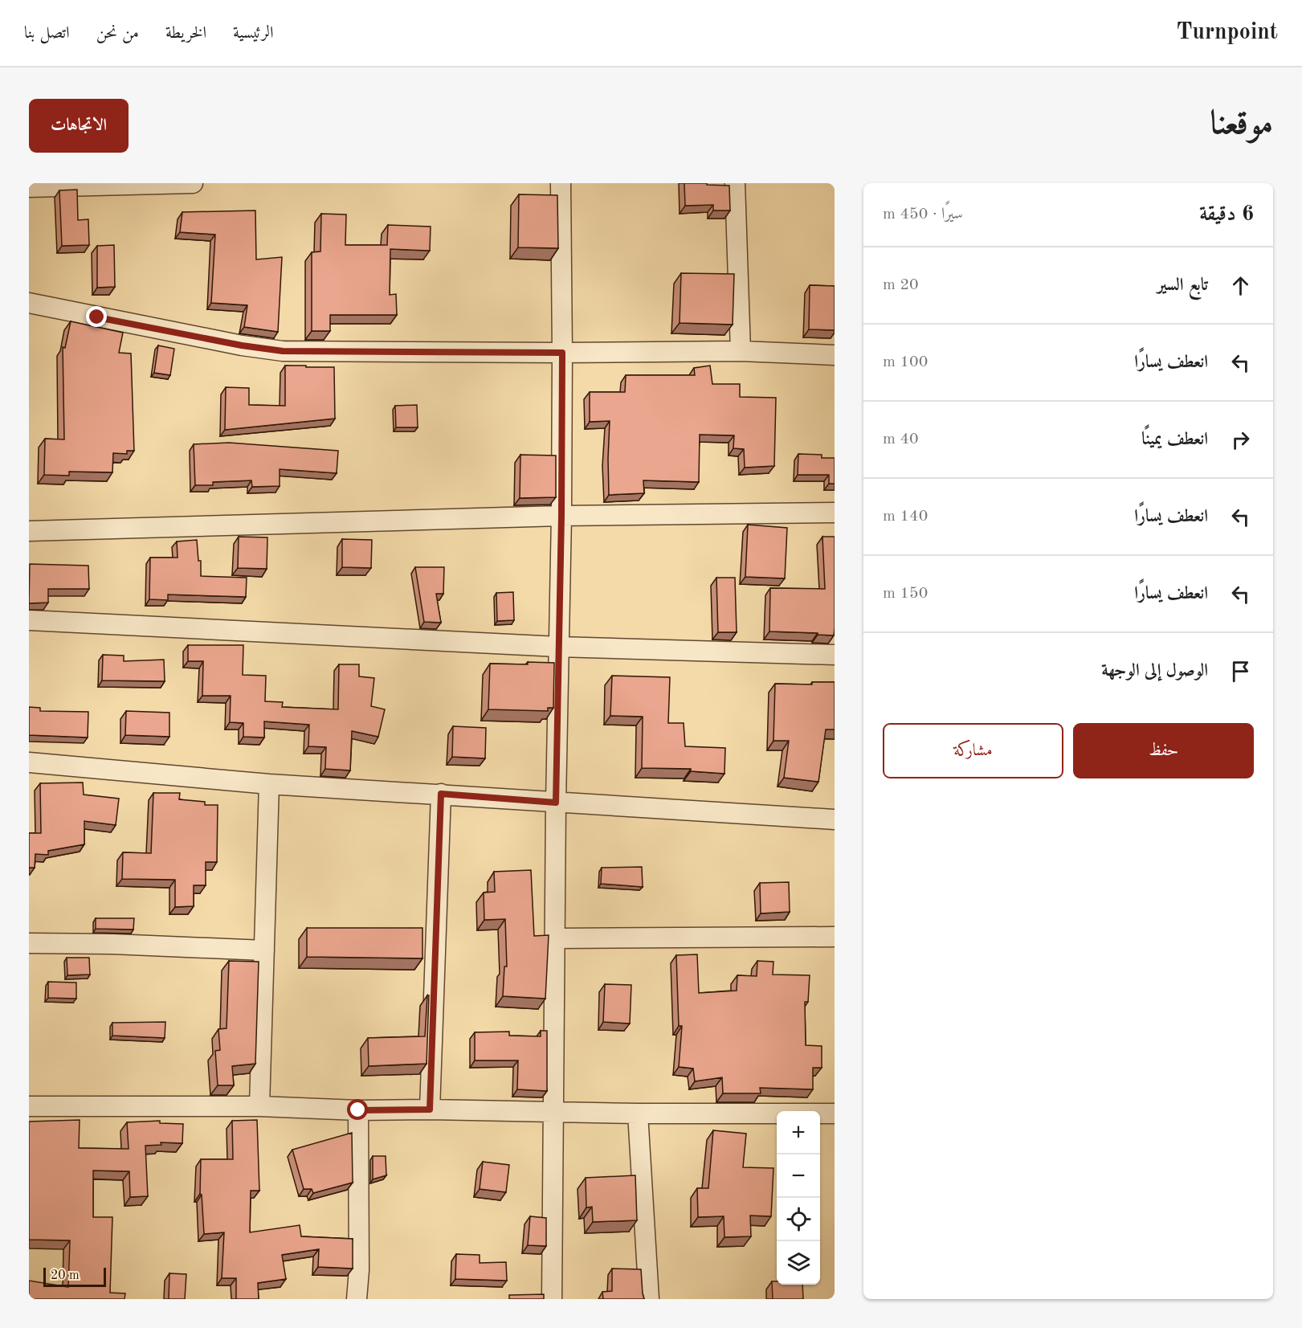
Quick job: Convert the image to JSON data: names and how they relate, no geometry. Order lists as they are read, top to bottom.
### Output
{
  "scale_bar": "20 m",
  "page": {
    "header": "Turnpoint",
    "nav": [
      "الرئيسية",
      "الخريطة",
      "من نحن",
      "اتصل بنا"
    ],
    "title": "موقعنا",
    "buttons": [
      "الاتجاهات",
      ["حفظ", "مشاركة"]
    ],
    "heading": ["6 دقيقة", "سيرًا · 450 m"],
    "list": [
      ["تابع السير", "20 m"],
      ["انعطف يسارًا", "100 m"],
      ["انعطف يمينًا", "40 m"],
      ["انعطف يسارًا", "140 m"],
      ["انعطف يسارًا", "150 m"],
      "الوصول إلى الوجهة"
    ],
    "map_buttons": ["+", "−"],
    "scale": "20 m"
  }
}
